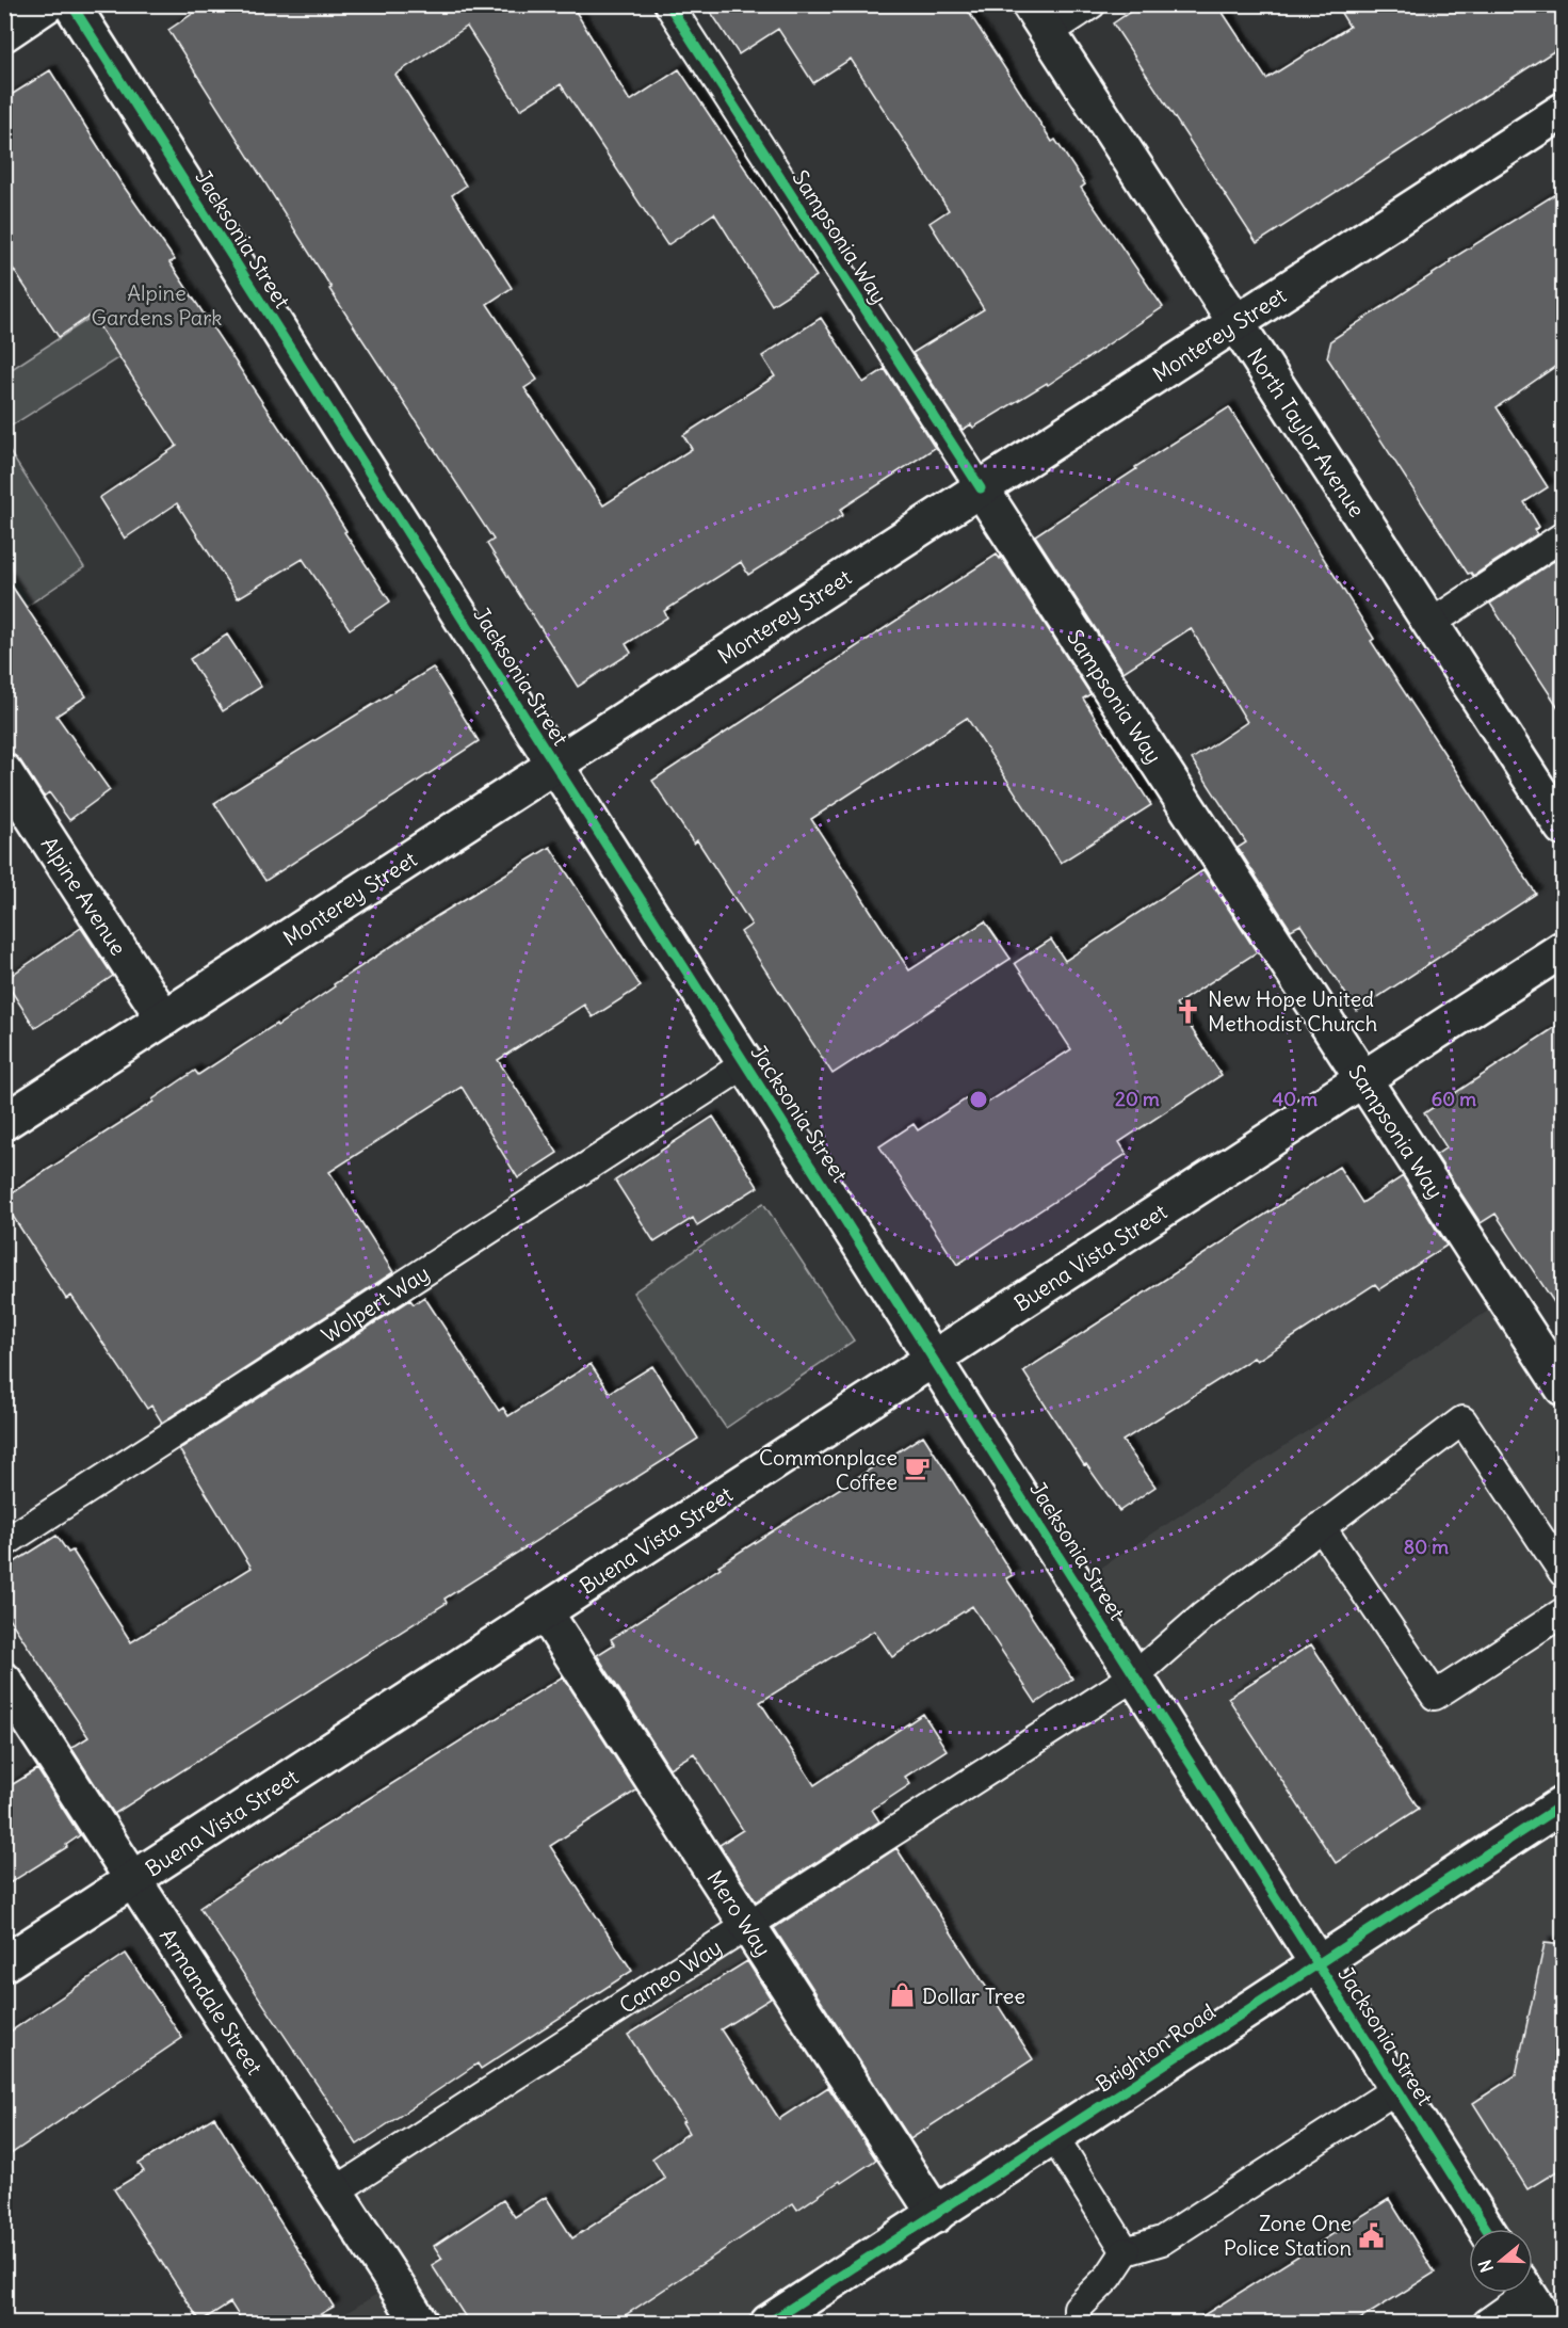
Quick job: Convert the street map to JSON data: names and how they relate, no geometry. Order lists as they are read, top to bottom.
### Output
{
  "streets": {
    "street": [
      "Sampsonia Way",
      "Jacksonia Street",
      "Monterey Street",
      "North Taylor Avenue",
      "Alpine Avenue",
      "Buena Vista Street",
      "Mero Way",
      "Armandale Street",
      "Brighton Road"
    ],
    "lane": ["Wolpert Way", "Cameo Way"]
  },
  "crossings": [
    ["Sampsonia Way", "Monterey Street"],
    ["Sampsonia Way", "Buena Vista Street"],
    ["Jacksonia Street", "Monterey Street"],
    ["Jacksonia Street", "Buena Vista Street"],
    ["Jacksonia Street", "Wolpert Way"],
    ["Jacksonia Street", "Cameo Way"],
    ["Jacksonia Street", "Brighton Road"],
    ["Monterey Street", "North Taylor Avenue"],
    ["Monterey Street", "Alpine Avenue"],
    ["Buena Vista Street", "Mero Way"],
    ["Buena Vista Street", "Armandale Street"],
    ["Mero Way", "Cameo Way"],
    ["Mero Way", "Brighton Road"],
    ["Cameo Way", "Armandale Street"]
  ],
  "parks": ["Alpine Gardens Park"],
  "places": {
    "church": ["New Hope United Methodist Church"],
    "cafe": ["Commonplace Coffee"],
    "shop": ["Dollar Tree"],
    "public building": ["Zone One Police Station"]
  },
  "north": "left",
  "rings": [
    "20 m",
    "40 m",
    "60 m",
    "80 m"
  ]
}
